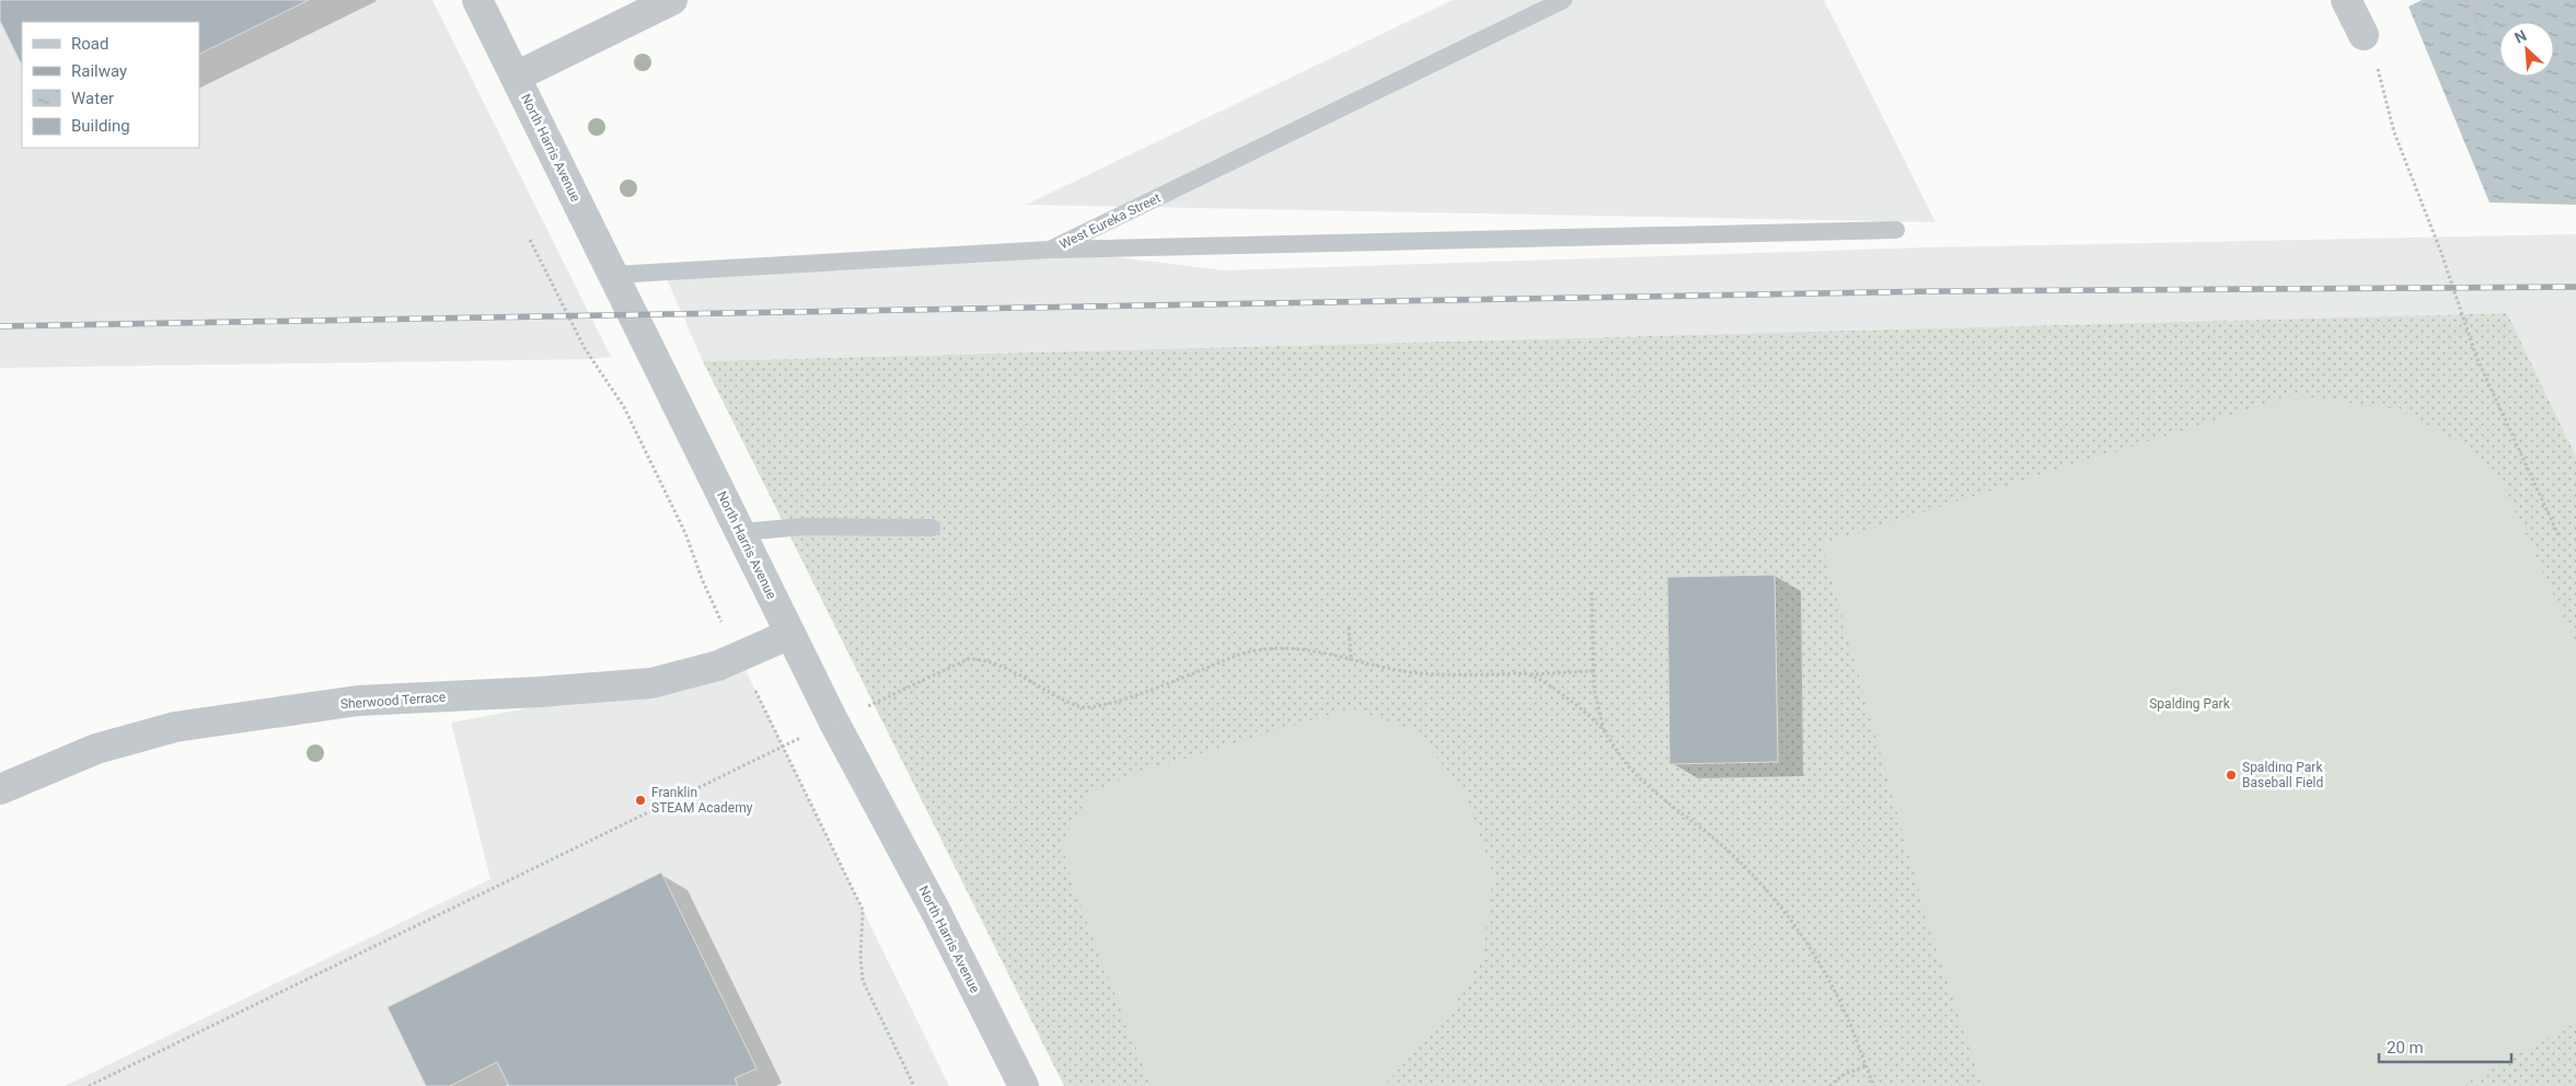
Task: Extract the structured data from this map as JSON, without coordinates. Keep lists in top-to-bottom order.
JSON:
{
  "streets": {
    "street": ["North Harris Avenue", "Sherwood Terrace"],
    "lane": ["West Eureka Street"]
  },
  "crossings": [
    ["North Harris Avenue", "West Eureka Street"],
    ["North Harris Avenue", "Sherwood Terrace"]
  ],
  "parks": ["Spalding Park"],
  "places": ["Spalding Park Baseball Field", "Franklin STEAM Academy"],
  "legend": [
    "Road",
    "Railway",
    "Water",
    "Building"
  ],
  "scale_bar": "20 m",
  "north": "top left"
}
